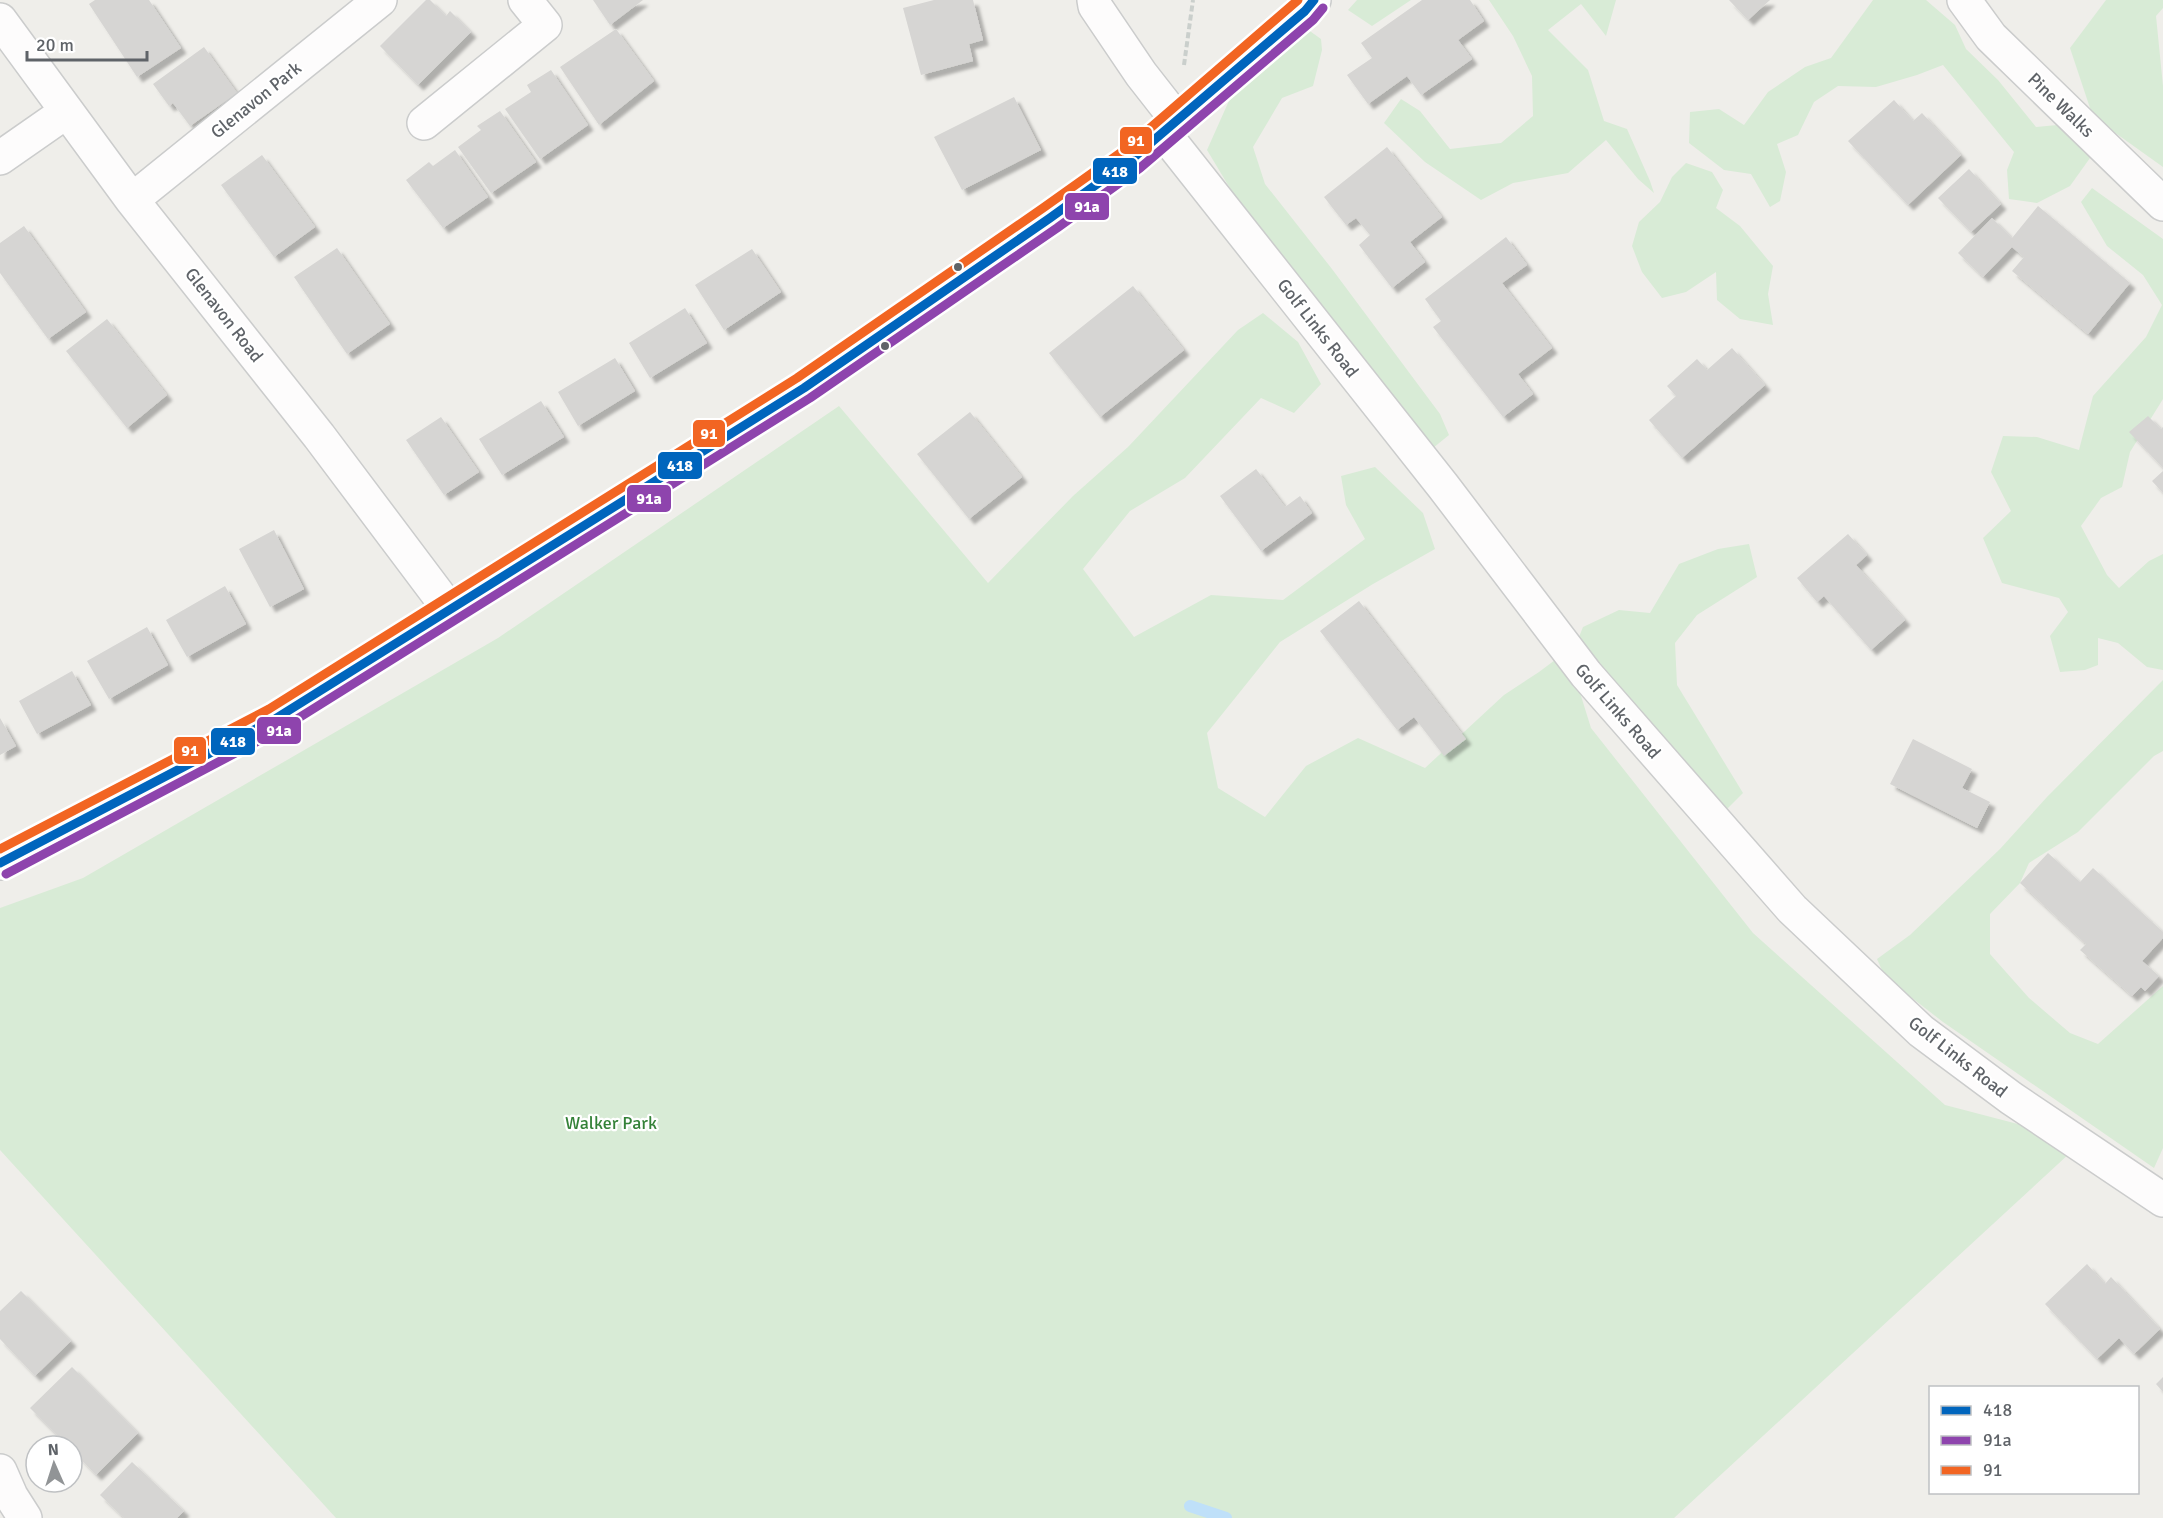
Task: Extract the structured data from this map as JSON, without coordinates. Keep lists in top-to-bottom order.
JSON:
{
  "streets": {
    "street": [
      "Glenavon Park",
      "Pine Walks",
      "Glenavon Road",
      "Golf Links Road"
    ]
  },
  "crossings": [
    ["Glenavon Park", "Glenavon Road"]
  ],
  "parks": ["Walker Park"],
  "lines": ["transit line 418", "transit line 91", "transit line 91a"],
  "legend": ["418", "91a", "91"],
  "scale_bar": "20 m",
  "north": "top"
}
